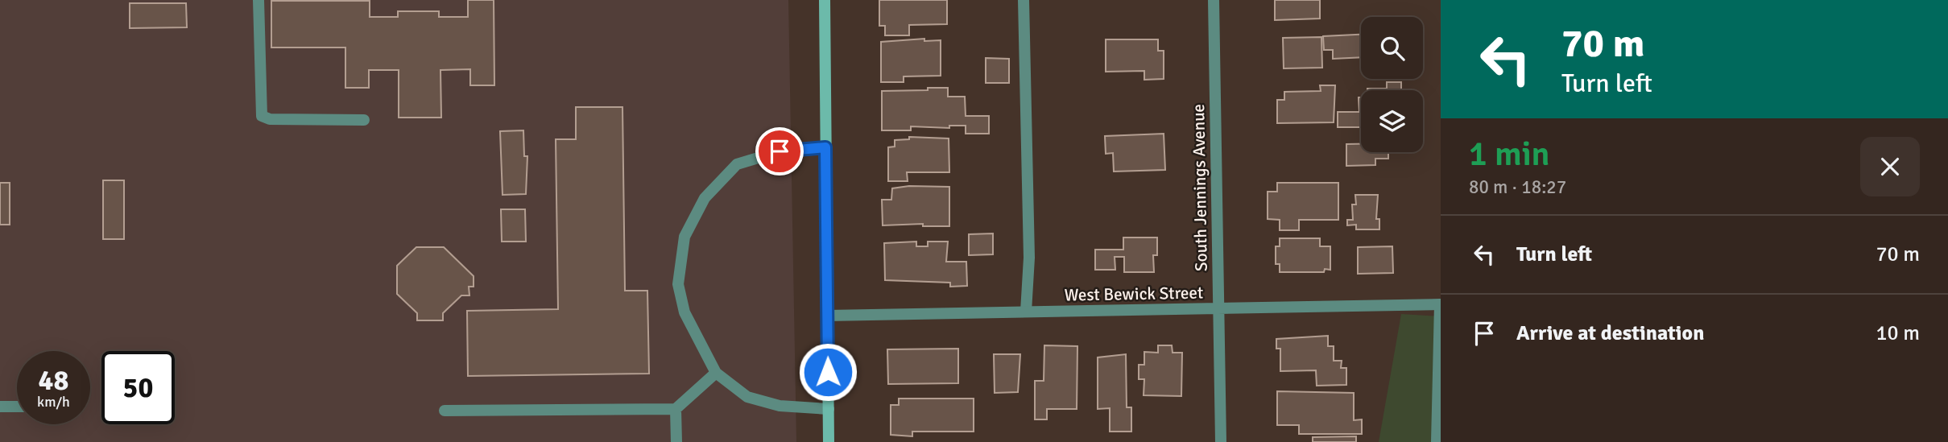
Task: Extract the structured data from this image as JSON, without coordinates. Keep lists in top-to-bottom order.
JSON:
{
  "streets": {
    "street": ["South Jennings Avenue", "West Bewick Street"]
  },
  "crossings": [
    ["South Jennings Avenue", "West Bewick Street"]
  ],
  "page": {
    "turn": ["70 m", "Turn left"],
    "heading": ["1 min", "80 m · 18:27"],
    "list": [
      {
        "name": "Turn left",
        "value": "70 m"
      },
      {
        "name": "Arrive at destination",
        "value": "10 m"
      }
    ],
    "speed": "48 km/h",
    "limit": "50"
  }
}
